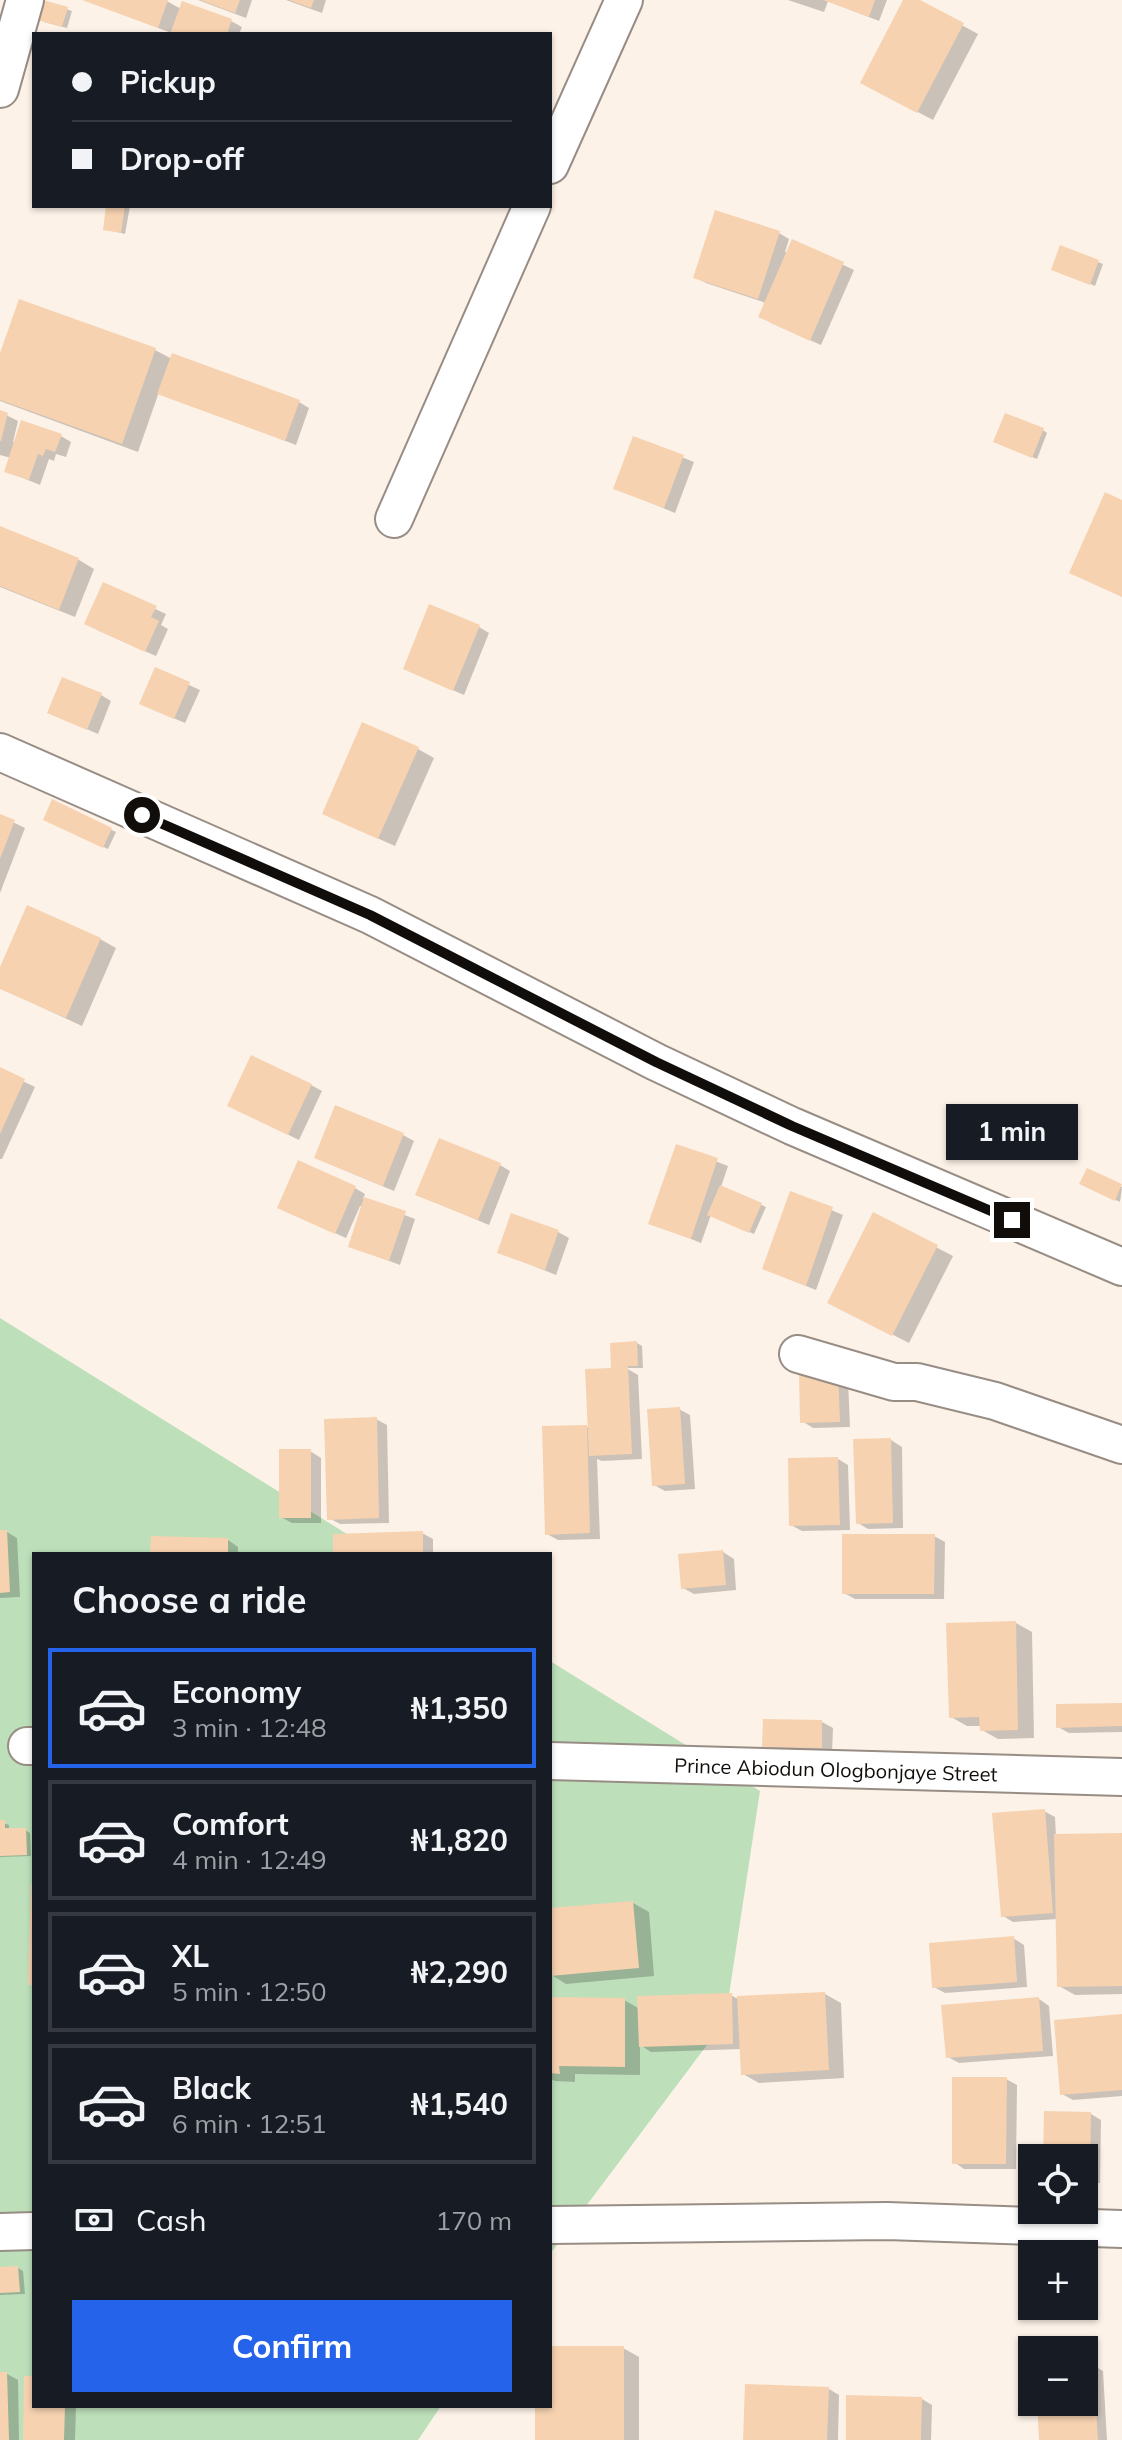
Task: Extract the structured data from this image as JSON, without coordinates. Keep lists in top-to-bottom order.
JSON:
{
  "streets": {
    "street": ["Prince Abiodun Ologbonjaye Street"]
  },
  "page": {
    "banner": ["Pickup", "Drop-off"],
    "bubble": "1 min",
    "heading": "Choose a ride",
    "list": [
      {
        "name": "Economy",
        "note": "3 min · 12:48",
        "value": "₦1,350"
      },
      {
        "name": "Comfort",
        "note": "4 min · 12:49",
        "value": "₦1,820"
      },
      {
        "name": "XL",
        "note": "5 min · 12:50",
        "value": "₦2,290"
      },
      {
        "name": "Black",
        "note": "6 min · 12:51",
        "value": "₦1,540"
      }
    ],
    "map_buttons": ["+", "−"],
    "pay": ["Cash", "170 m"],
    "buttons": "Confirm"
  }
}
